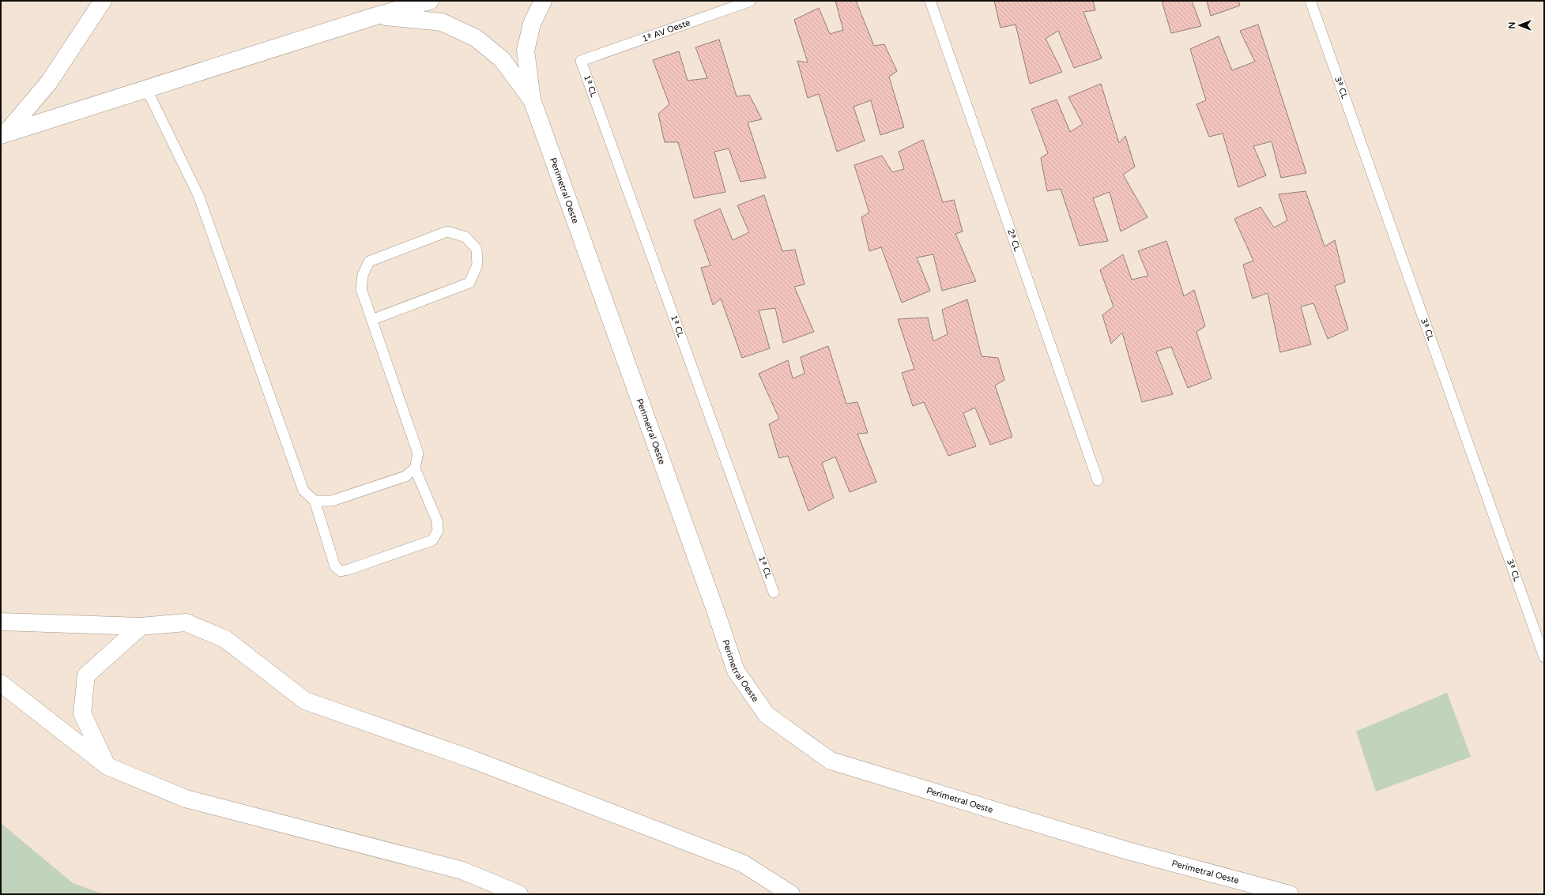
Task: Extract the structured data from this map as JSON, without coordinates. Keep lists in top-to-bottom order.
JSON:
{
  "streets": {
    "street": ["Perimetral Oeste"],
    "lane": [
      "1ª AV Oeste",
      "1ª CL",
      "3ª CL",
      "2ª CL"
    ]
  },
  "crossings": [
    ["1ª AV Oeste", "1ª CL"]
  ],
  "north": "left"
}
